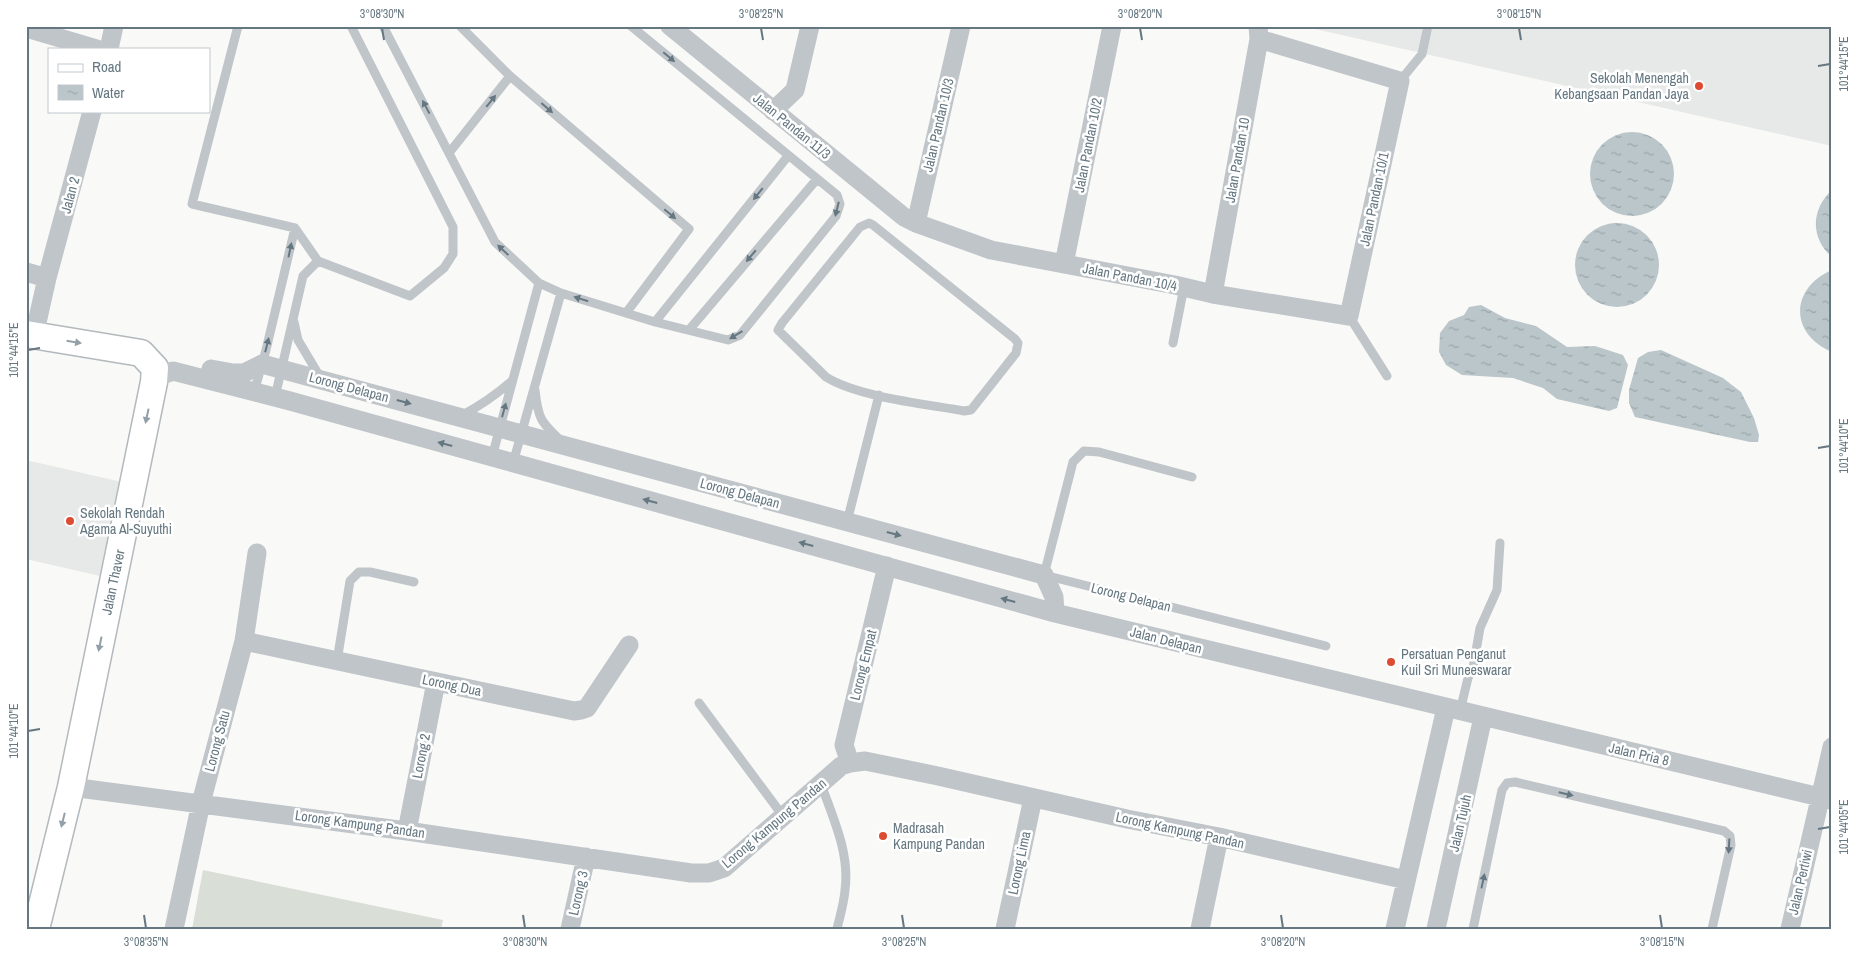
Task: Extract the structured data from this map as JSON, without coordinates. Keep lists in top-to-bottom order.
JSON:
{
  "streets": {
    "street": [
      "Jalan Pandan 10/3",
      "Jalan Pandan 11/3",
      "Jalan Pandan 10/2",
      "Jalan Pandan 10",
      "Jalan 2",
      "Jalan Pandan 10/1",
      "Jalan Pandan 10/4",
      "Lorong Delapan",
      "Jalan Thaver",
      "Jalan Delapan",
      "Lorong Empat",
      "Lorong Dua",
      "Lorong Satu",
      "Jalan Pria 8",
      "Lorong 2",
      "Lorong Kampung Pandan",
      "Jalan Tujuh",
      "Lorong Lima",
      "Jalan Pertiwi",
      "Lorong 3"
    ]
  },
  "crossings": [
    ["Jalan Pandan 10/3", "Jalan Pandan 11/3"],
    ["Jalan Pandan 10/3", "Jalan Pandan 10/4"],
    ["Jalan Pandan 11/3", "Jalan Pandan 10/4"],
    ["Jalan Pandan 10/2", "Jalan Pandan 10/4"],
    ["Jalan Pandan 10", "Jalan Pandan 10/4"],
    ["Jalan Pandan 10/1", "Jalan Pandan 10/4"],
    ["Jalan Thaver", "Lorong Kampung Pandan"],
    ["Jalan Delapan", "Lorong Empat"],
    ["Jalan Delapan", "Jalan Pria 8"],
    ["Lorong Empat", "Lorong Kampung Pandan"],
    ["Lorong Dua", "Lorong Satu"],
    ["Lorong Dua", "Lorong 2"],
    ["Lorong Satu", "Lorong Kampung Pandan"],
    ["Jalan Pria 8", "Jalan Tujuh"],
    ["Jalan Pria 8", "Jalan Pertiwi"],
    ["Lorong 2", "Lorong Kampung Pandan"],
    ["Lorong Kampung Pandan", "Lorong Lima"],
    ["Lorong Kampung Pandan", "Lorong 3"]
  ],
  "one_way": ["Jalan Thaver"],
  "places": [
    "Sekolah Menengah Kebangsaan Pandan Jaya",
    "Sekolah Rendah Agama Al-Suyuthi",
    "Persatuan Penganut Kuil Sri Muneeswarar",
    "Madrasah Kampung Pandan"
  ],
  "legend": ["Road", "Water"],
  "coordinates": [
    "3°08'30\"N",
    "3°08'25\"N",
    "3°08'20\"N",
    "3°08'15\"N",
    "101°44'15\"E",
    "101°44'10\"E",
    "101°44'05\"E",
    "3°08'35\"N"
  ]
}
